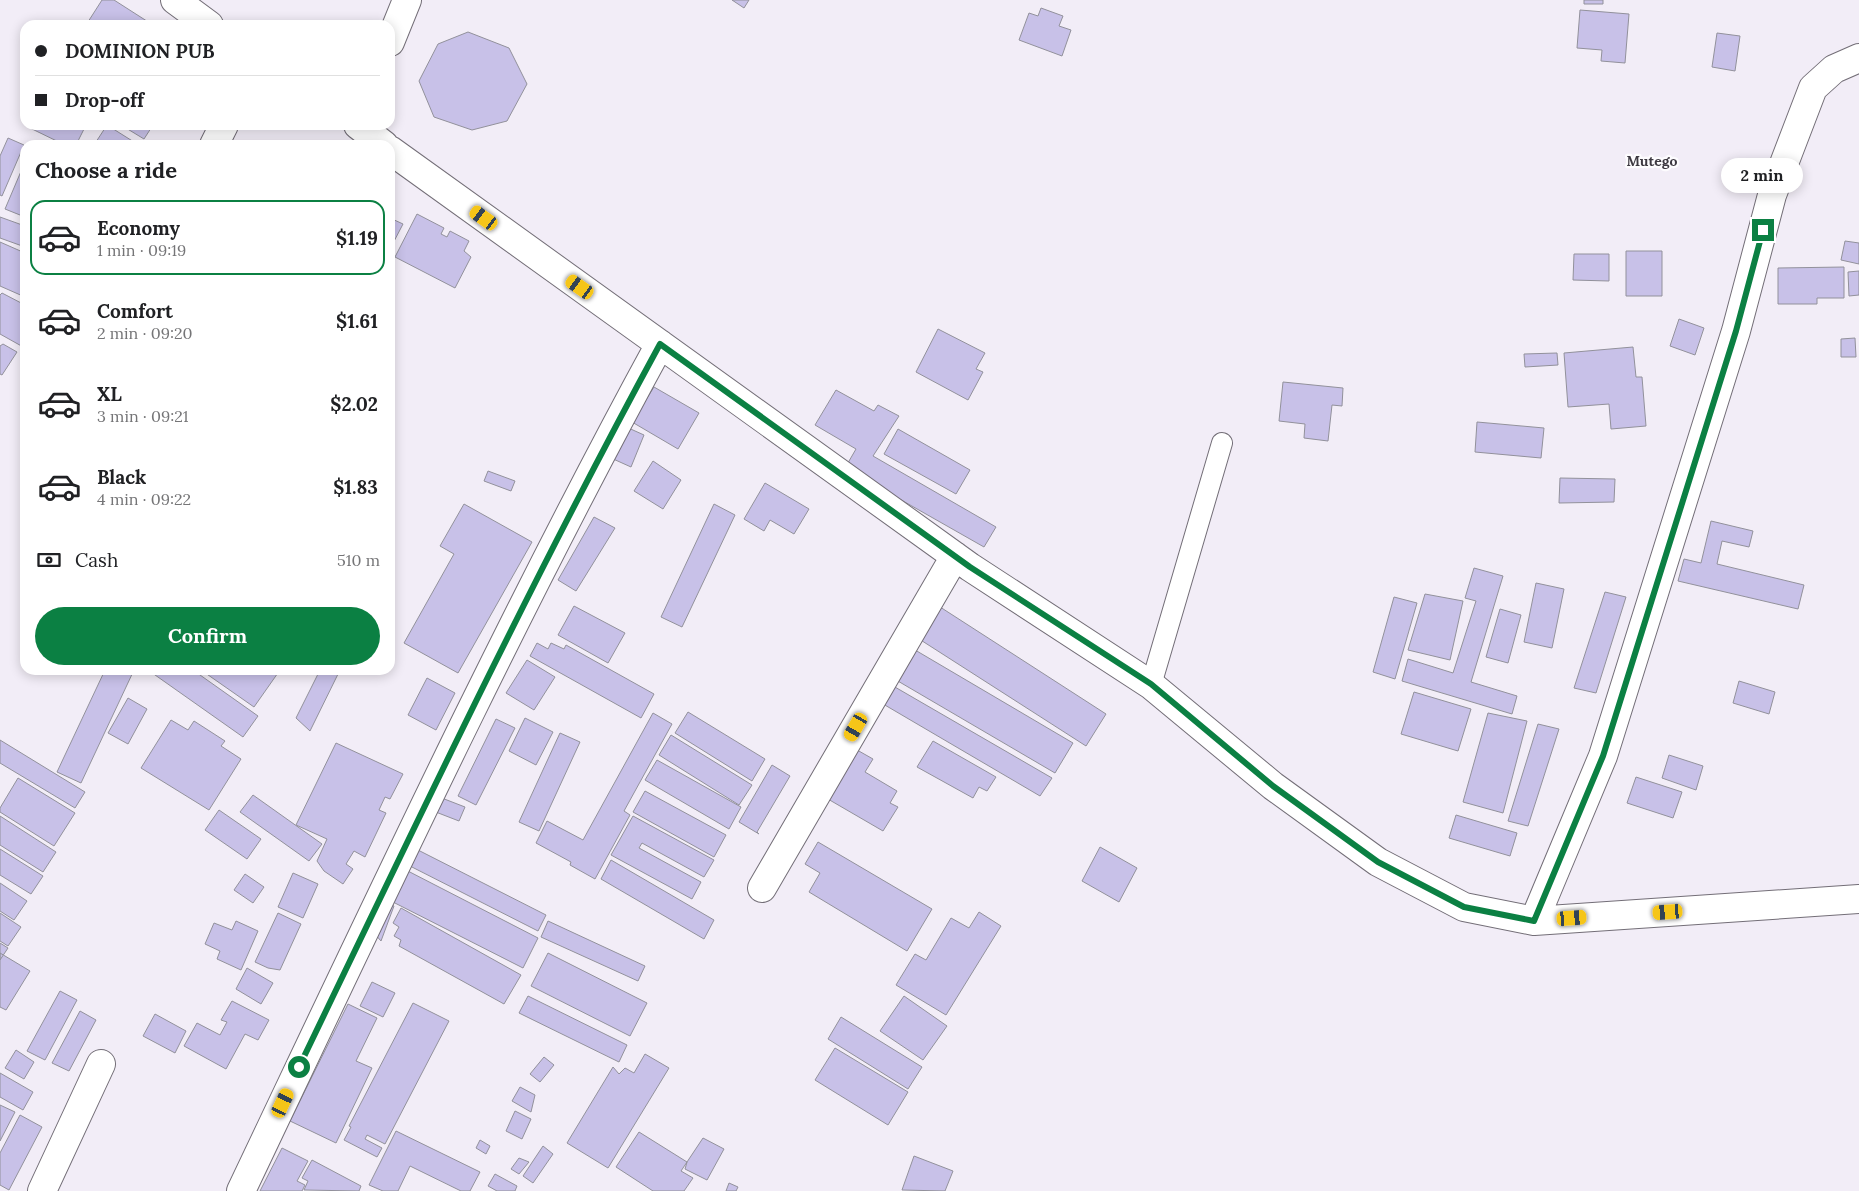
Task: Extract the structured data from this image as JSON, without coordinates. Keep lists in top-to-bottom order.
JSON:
{
  "districts": ["Mutego"],
  "page": {
    "banner": ["DOMINION PUB", "Drop-off"],
    "heading": "Choose a ride",
    "bubble": "2 min",
    "list": [
      {
        "name": "Economy",
        "note": "1 min · 09:19",
        "value": "$1.19"
      },
      {
        "name": "Comfort",
        "note": "2 min · 09:20",
        "value": "$1.61"
      },
      {
        "name": "XL",
        "note": "3 min · 09:21",
        "value": "$2.02"
      },
      {
        "name": "Black",
        "note": "4 min · 09:22",
        "value": "$1.83"
      }
    ],
    "pay": ["Cash", "510 m"],
    "buttons": "Confirm"
  }
}
